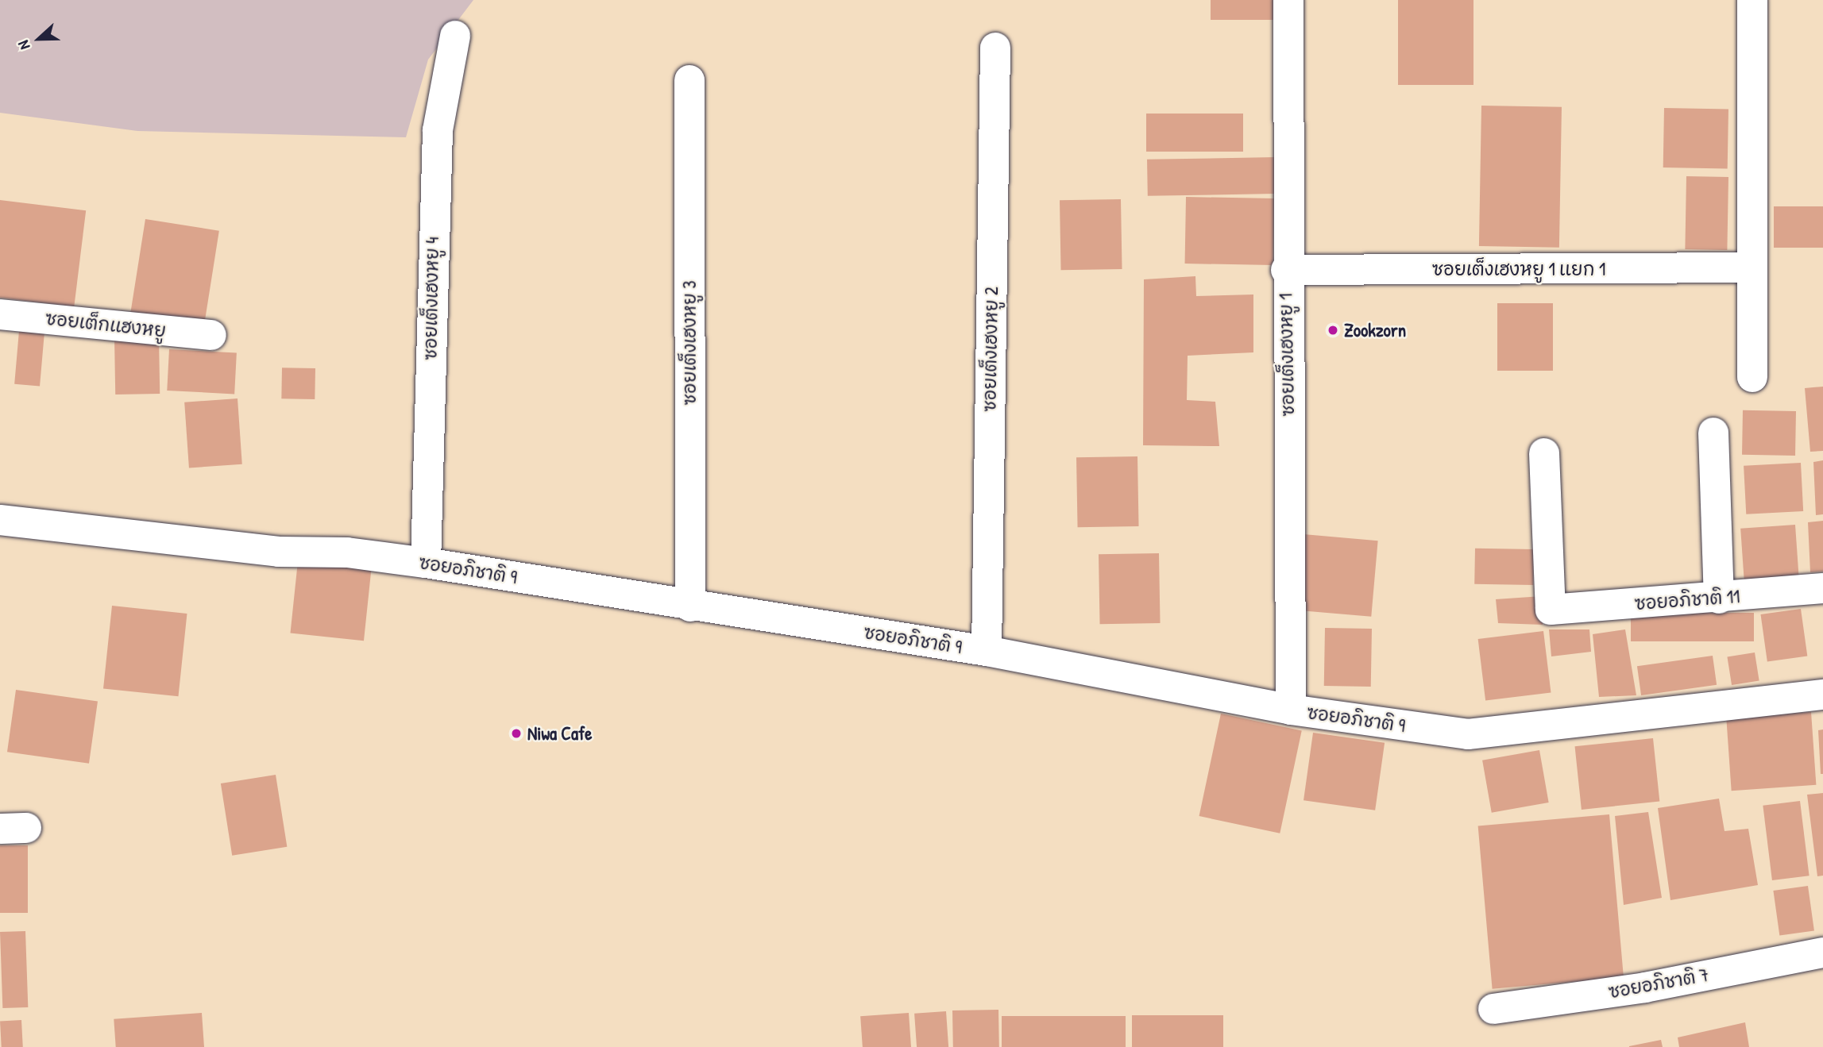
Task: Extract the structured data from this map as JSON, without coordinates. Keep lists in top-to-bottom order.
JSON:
{
  "streets": {
    "street": [
      "ซอยเต็งเฮงหยู 1 แยก 1",
      "ซอยเต็งเฮงหยู 4",
      "ซอยเต็กแฮงหยู",
      "ซอยเต็งเฮงหยู 3",
      "ซอยเต็งเฮงหยู 2",
      "ซอยเต็งเฮงหยู 1",
      "ซอยอภิชาติ 9",
      "ซอยอภิชาติ 11",
      "ซอยอภิชาติ 7"
    ]
  },
  "crossings": [
    ["ซอยเต็งเฮงหยู 1 แยก 1", "ซอยเต็งเฮงหยู 1"],
    ["ซอยเต็งเฮงหยู 4", "ซอยอภิชาติ 9"],
    ["ซอยเต็งเฮงหยู 3", "ซอยอภิชาติ 9"],
    ["ซอยเต็งเฮงหยู 2", "ซอยอภิชาติ 9"],
    ["ซอยเต็งเฮงหยู 1", "ซอยอภิชาติ 9"]
  ],
  "places": ["Zookzorn", "Niwa Cafe"],
  "north": "left"
}
